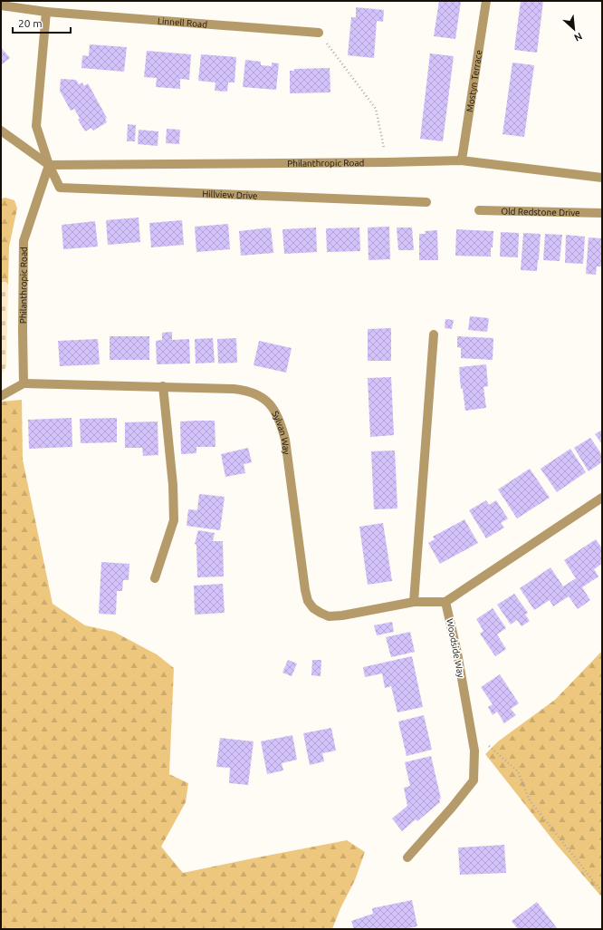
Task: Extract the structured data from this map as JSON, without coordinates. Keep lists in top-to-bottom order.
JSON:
{
  "streets": {
    "street": [
      "Linnell Road",
      "Mostyn Terrace",
      "Philanthropic Road",
      "Hillview Drive",
      "Old Redstone Drive",
      "Sylvan Way",
      "Woodside Way"
    ]
  },
  "crossings": [
    ["Mostyn Terrace", "Philanthropic Road"],
    ["Philanthropic Road", "Hillview Drive"],
    ["Philanthropic Road", "Sylvan Way"],
    ["Sylvan Way", "Woodside Way"]
  ],
  "scale_bar": "20 m",
  "north": "bottom right"
}
